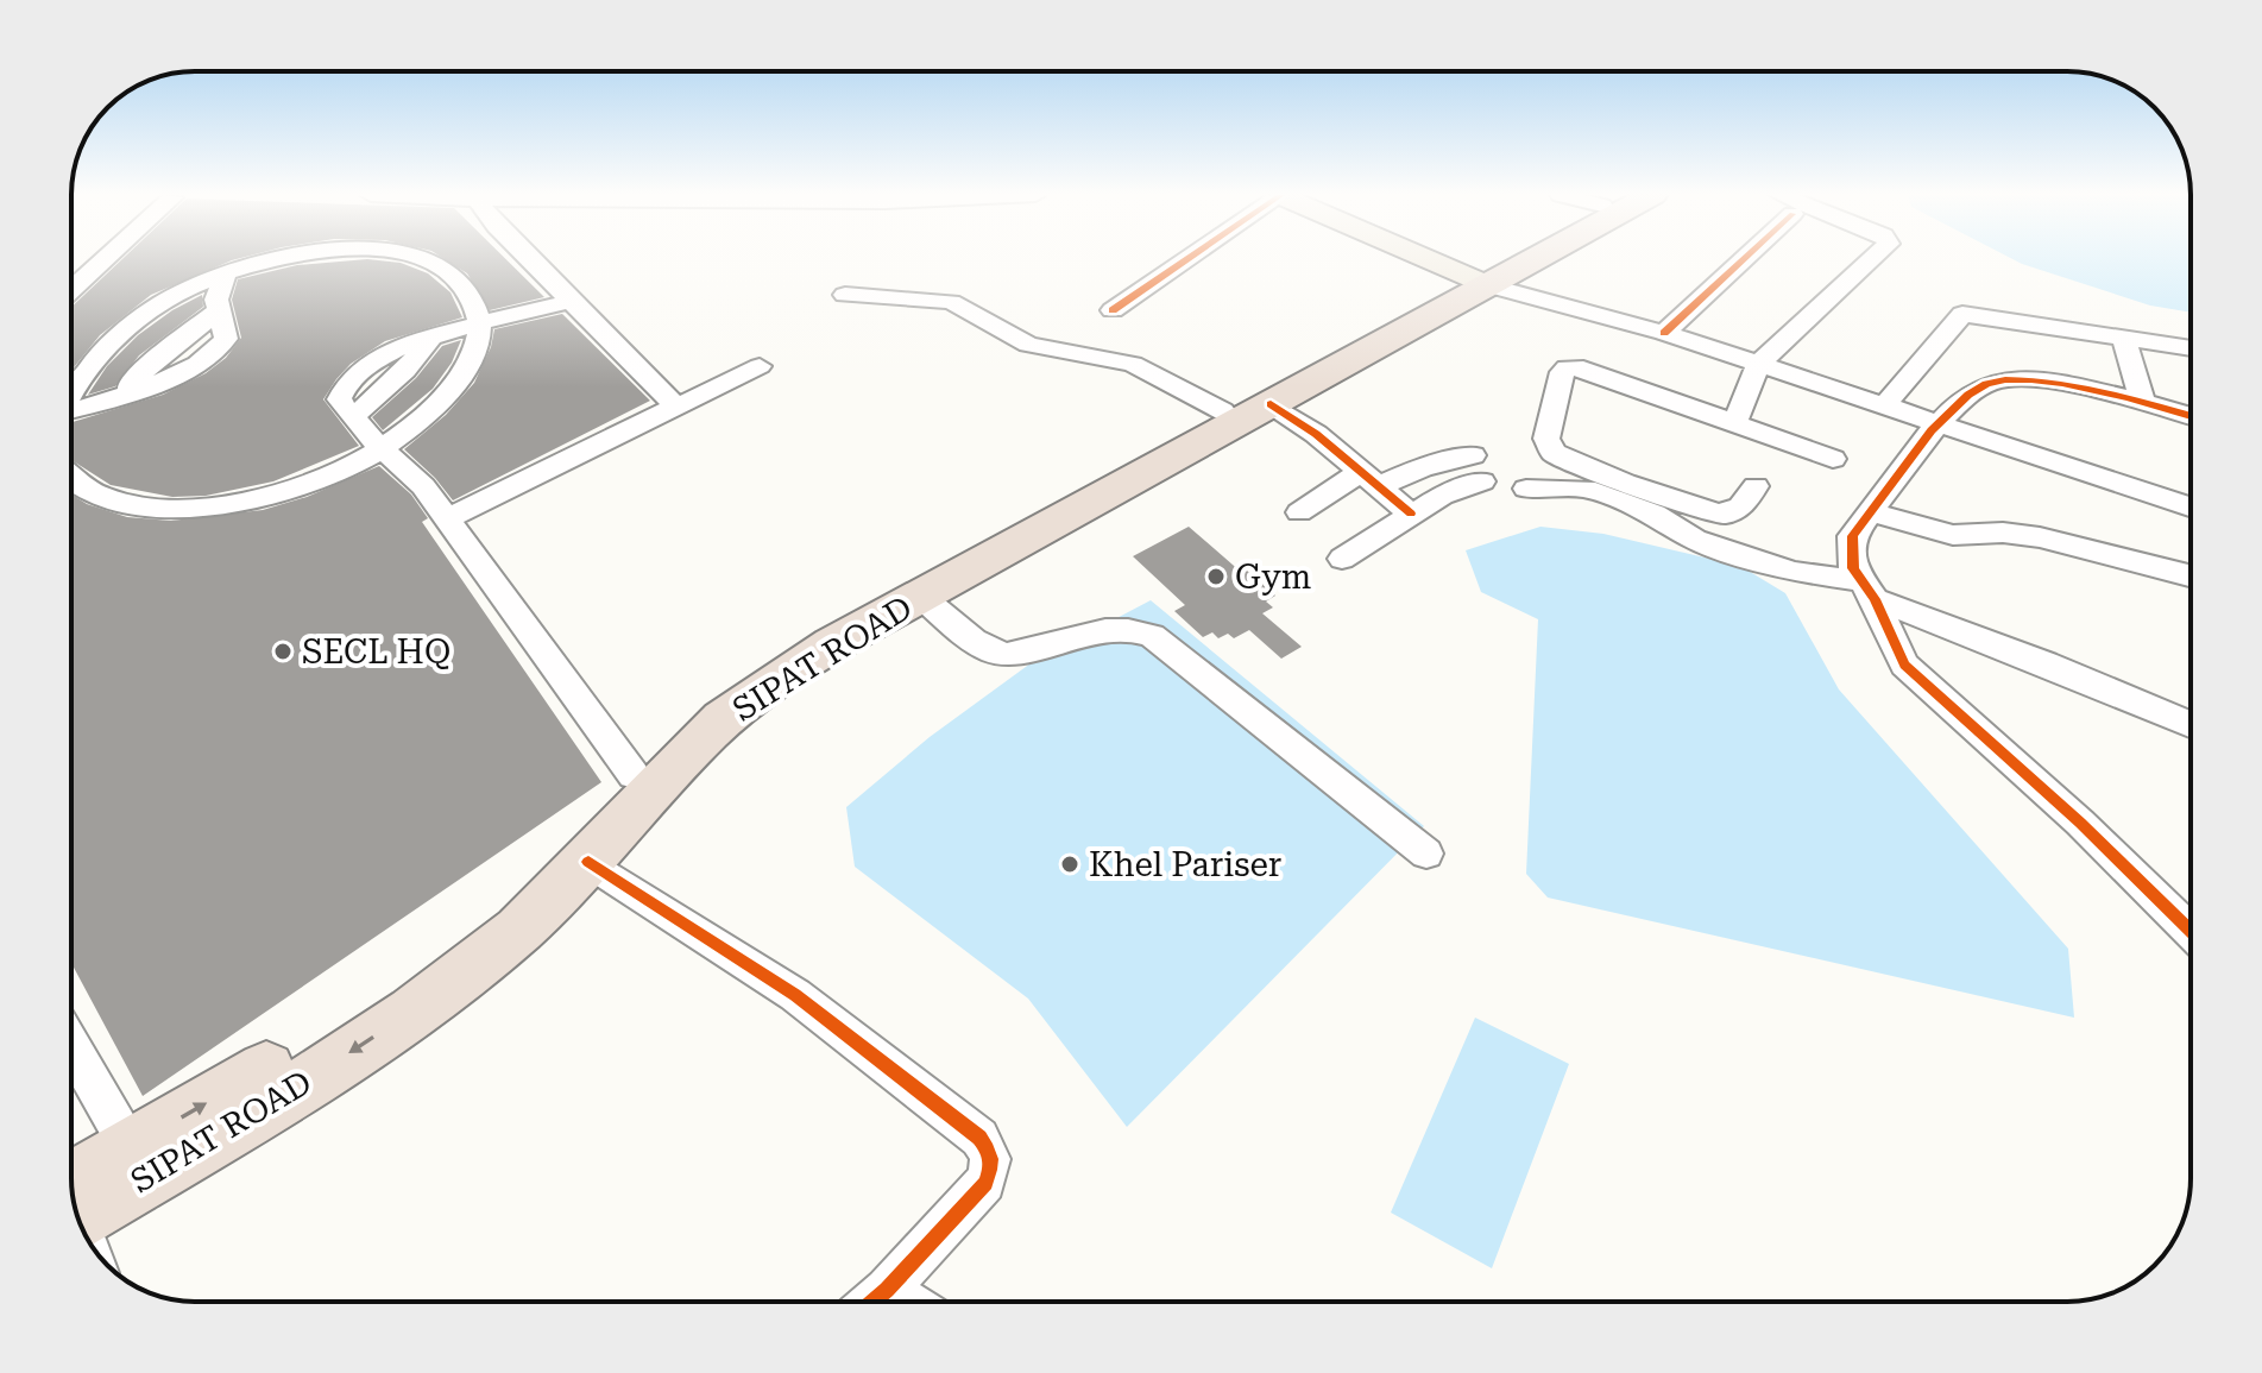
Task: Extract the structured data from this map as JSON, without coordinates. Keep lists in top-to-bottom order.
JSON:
{
  "streets": {
    "highway": ["SIPAT ROAD"]
  },
  "places": ["Gym", "SECL HQ", "Khel Pariser"]
}
